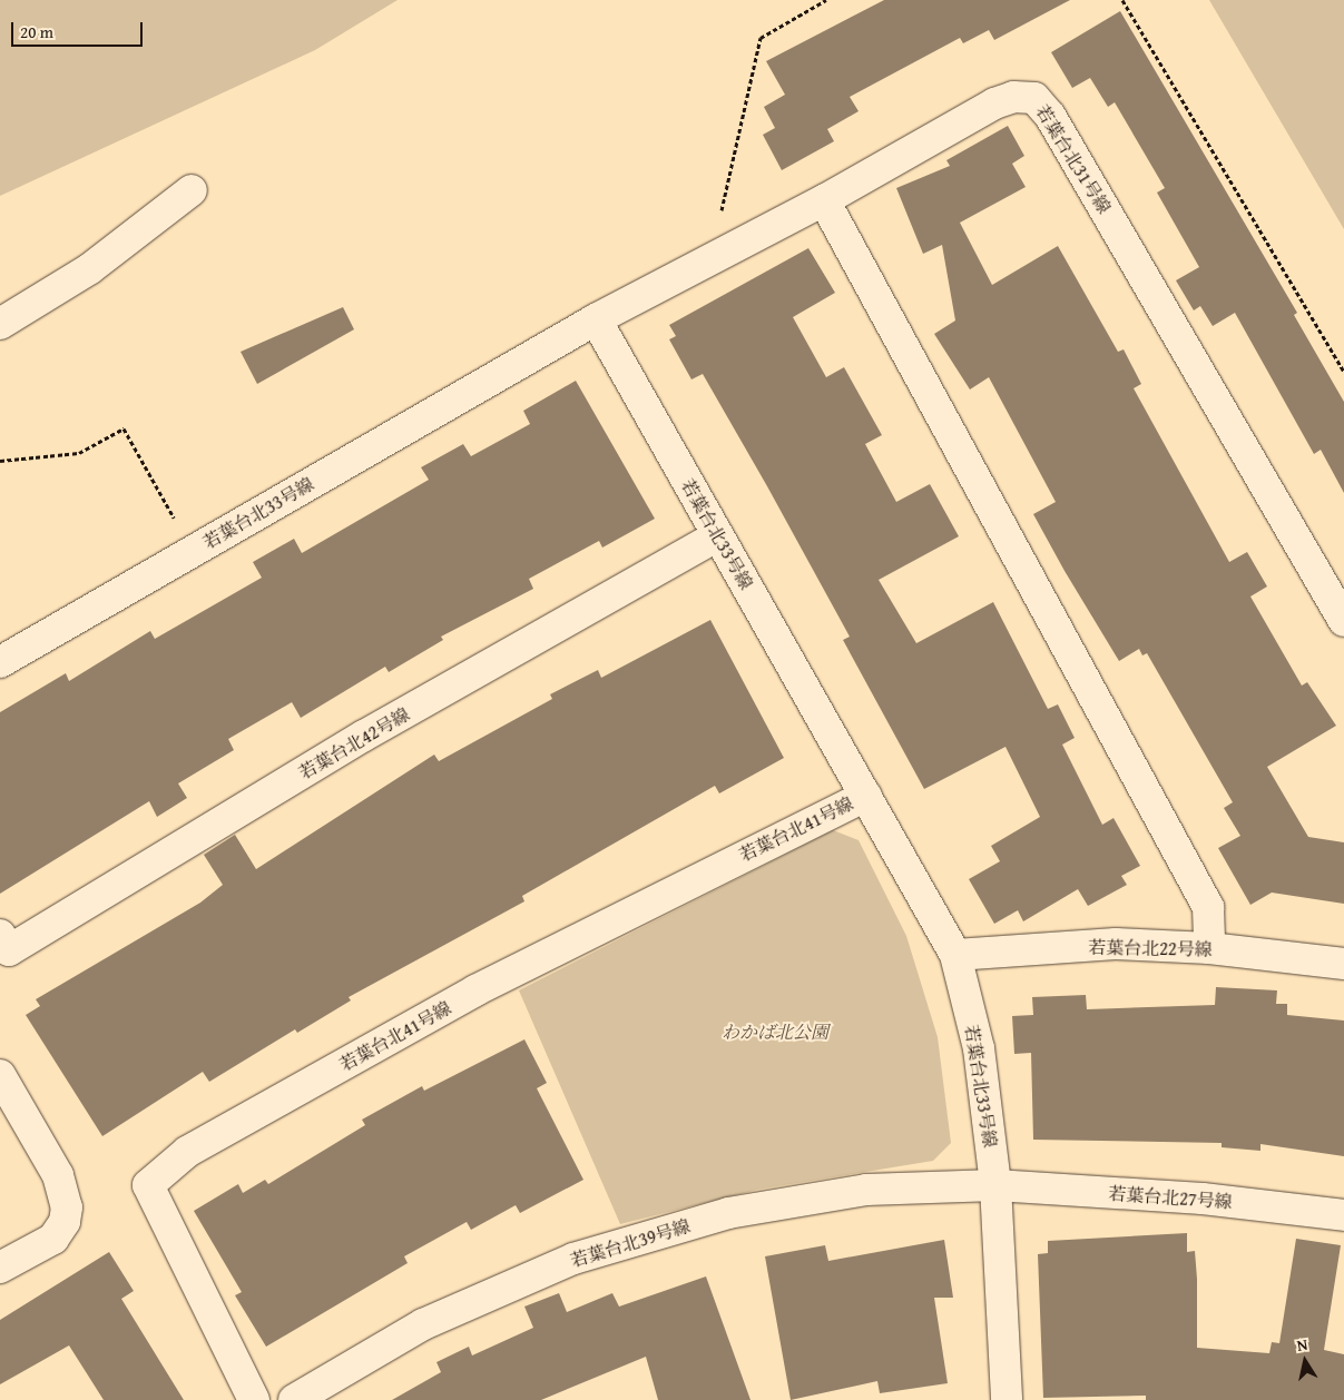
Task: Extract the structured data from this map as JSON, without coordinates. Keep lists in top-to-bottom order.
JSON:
{
  "streets": {
    "street": [
      "若葉台北31号線",
      "若葉台北33号線",
      "若葉台北42号線",
      "若葉台北41号線",
      "若葉台北22号線",
      "若葉台北27号線",
      "若葉台北39号線"
    ]
  },
  "crossings": [
    ["若葉台北31号線", "若葉台北33号線"],
    ["若葉台北33号線", "若葉台北42号線"],
    ["若葉台北33号線", "若葉台北41号線"],
    ["若葉台北33号線", "若葉台北22号線"],
    ["若葉台北33号線", "若葉台北27号線"],
    ["若葉台北33号線", "若葉台北39号線"],
    ["若葉台北27号線", "若葉台北39号線"]
  ],
  "parks": ["わかば北公園"],
  "scale_bar": "20 m",
  "north": "top"
}
